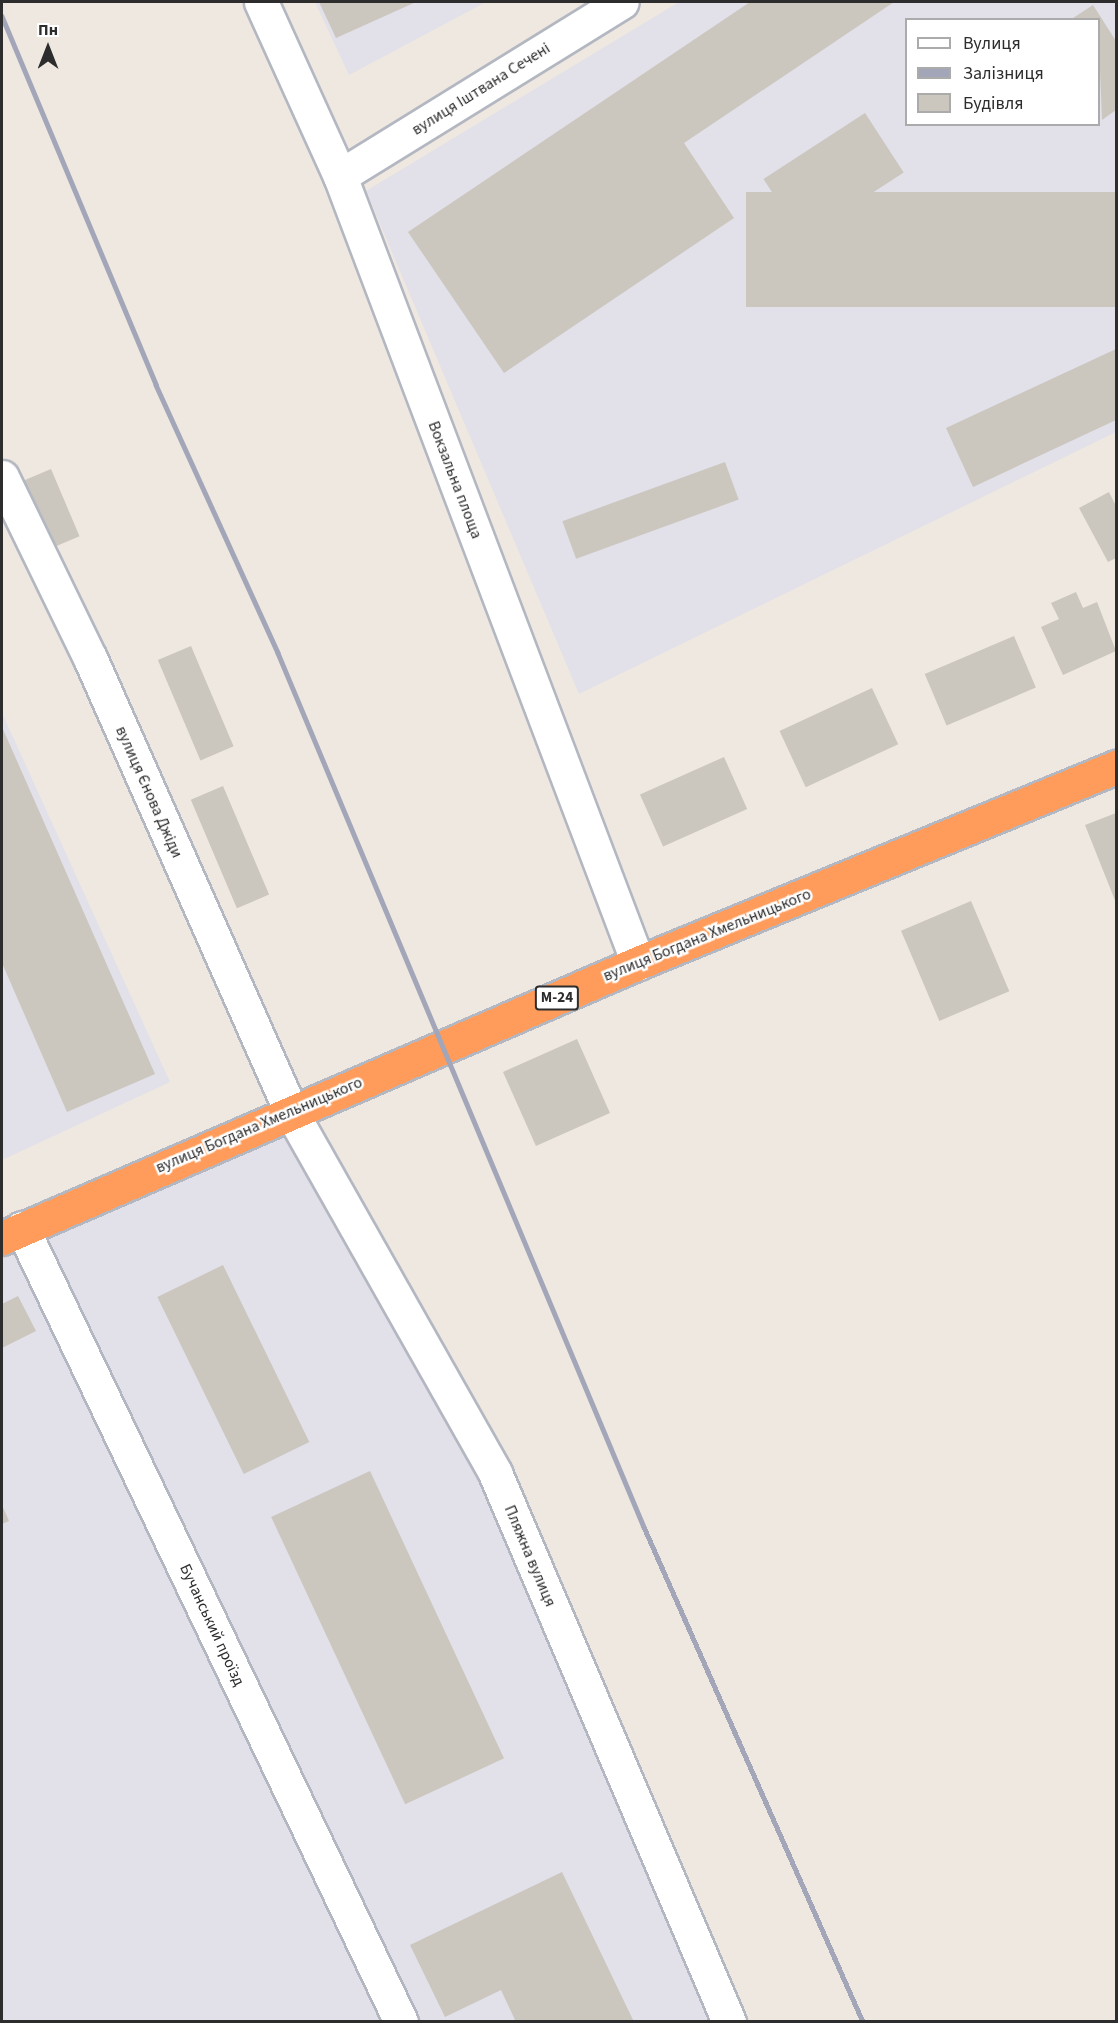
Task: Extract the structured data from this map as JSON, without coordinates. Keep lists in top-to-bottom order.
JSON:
{
  "streets": {
    "highway": ["вулиця Богдана Хмельницького", "М-24"],
    "street": [
      "вулиця Іштвана Сечені",
      "Вокзальна площа",
      "вулиця Єнова Джіди",
      "Пляжна вулиця",
      "Бучанський проїзд"
    ]
  },
  "crossings": [
    ["вулиця Іштвана Сечені", "Вокзальна площа"],
    ["Вокзальна площа", "вулиця Богдана Хмельницького"],
    ["вулиця Єнова Джіди", "вулиця Богдана Хмельницького"],
    ["вулиця Єнова Джіди", "Пляжна вулиця"],
    ["вулиця Богдана Хмельницького", "Пляжна вулиця"],
    ["вулиця Богдана Хмельницького", "Бучанський проїзд"]
  ],
  "legend": ["Вулиця", "Залізниця", "Будівля"],
  "north": "top"
}
